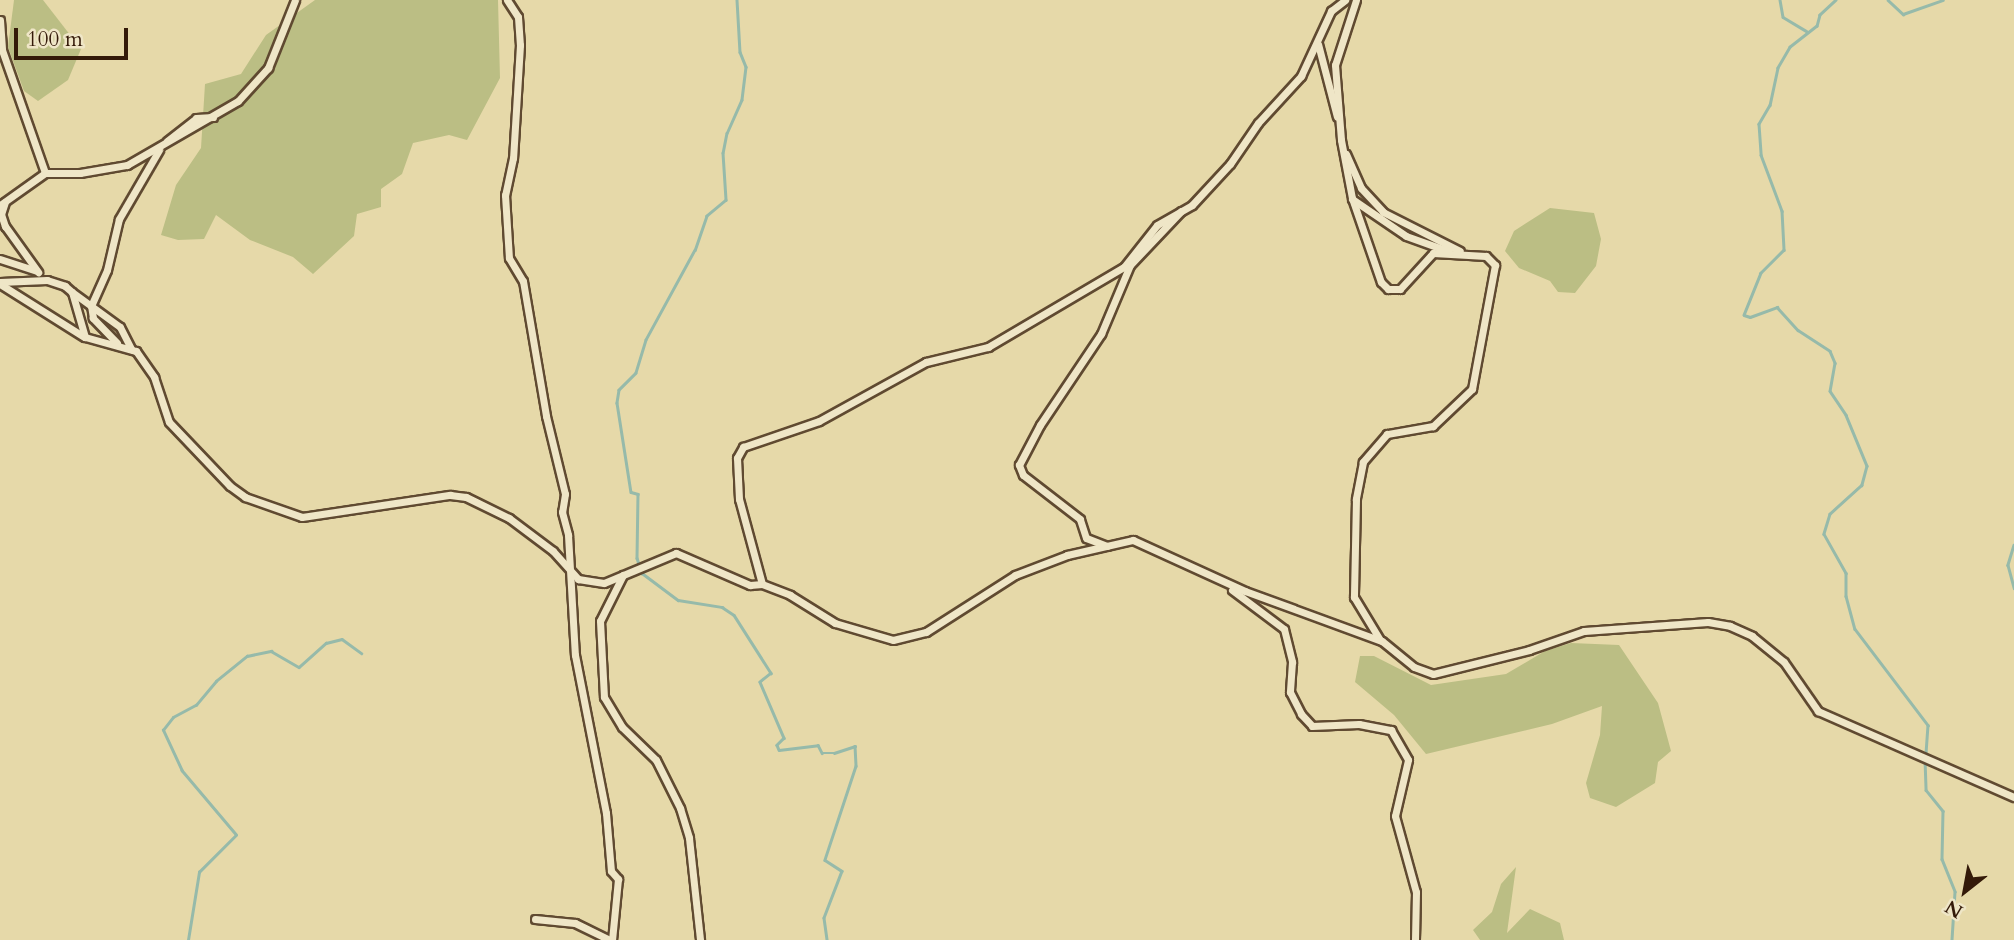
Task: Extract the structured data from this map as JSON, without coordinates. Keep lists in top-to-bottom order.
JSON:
{
  "scale_bar": "100 m",
  "north": "bottom left"
}
